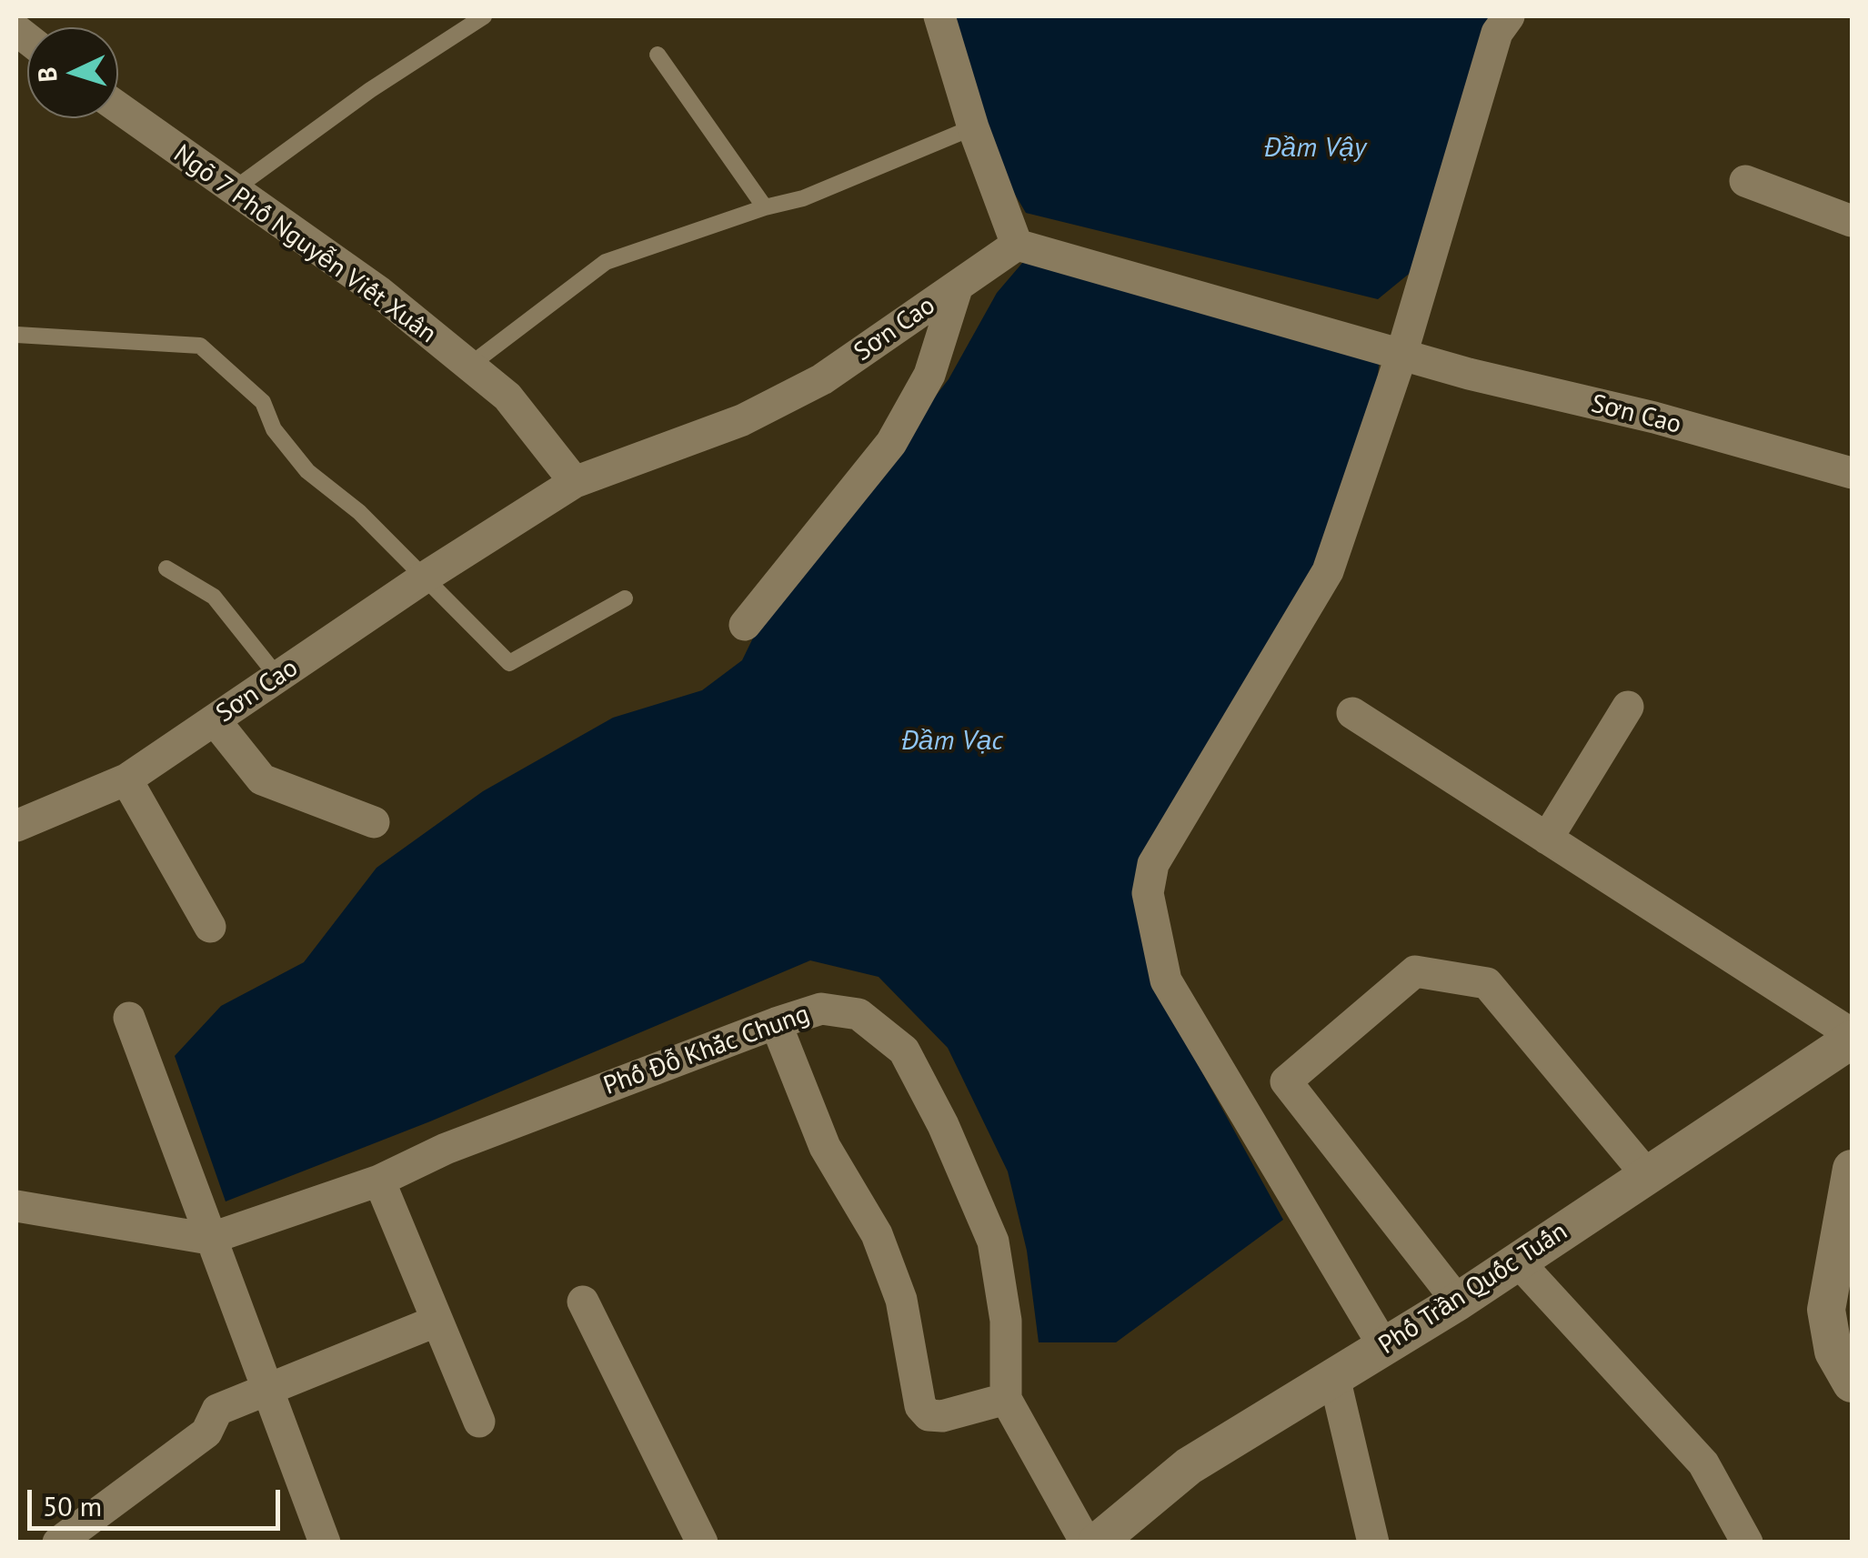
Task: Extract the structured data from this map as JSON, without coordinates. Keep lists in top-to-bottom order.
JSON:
{
  "streets": {
    "street": [
      "Ngõ 7 Phố Nguyễn Viết Xuân",
      "Sơn Cao",
      "Phố Đỗ Khắc Chung",
      "Phố Trần Quốc Tuấn"
    ]
  },
  "crossings": [
    ["Ngõ 7 Phố Nguyễn Viết Xuân", "Sơn Cao"]
  ],
  "water": ["Đầm Vậy", "Đầm Vạc"],
  "scale_bar": "50 m",
  "north": "left"
}
